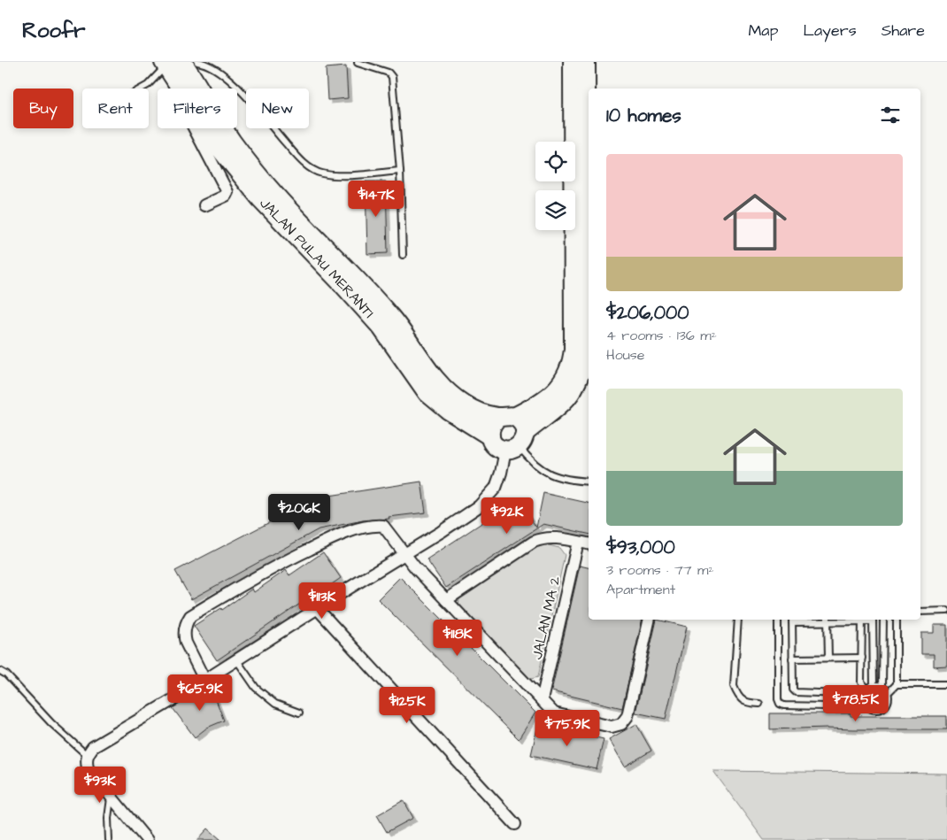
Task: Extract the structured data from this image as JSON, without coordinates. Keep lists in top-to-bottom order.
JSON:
{
  "streets": {
    "main road": ["JALAN PULAU MERANTI"],
    "street": ["JALAN MA 2"]
  },
  "page": {
    "header": "Roofr",
    "nav": ["Map", "Layers", "Share"],
    "chip": [
      "Buy",
      "Rent",
      "Filters",
      "New"
    ],
    "heading": "10 homes",
    "list": [
      {
        "name": "$206,000",
        "note": "4 rooms · 136 m² · House"
      },
      {
        "name": "$93,000",
        "note": "3 rooms · 77 m² · Apartment"
      }
    ],
    "price": [
      "$147K",
      "$206K",
      "$92K",
      "$113K",
      "$118K",
      "$65.9K",
      "$78.5K",
      "$125K",
      "$75.9K",
      "$93K"
    ]
  }
}
